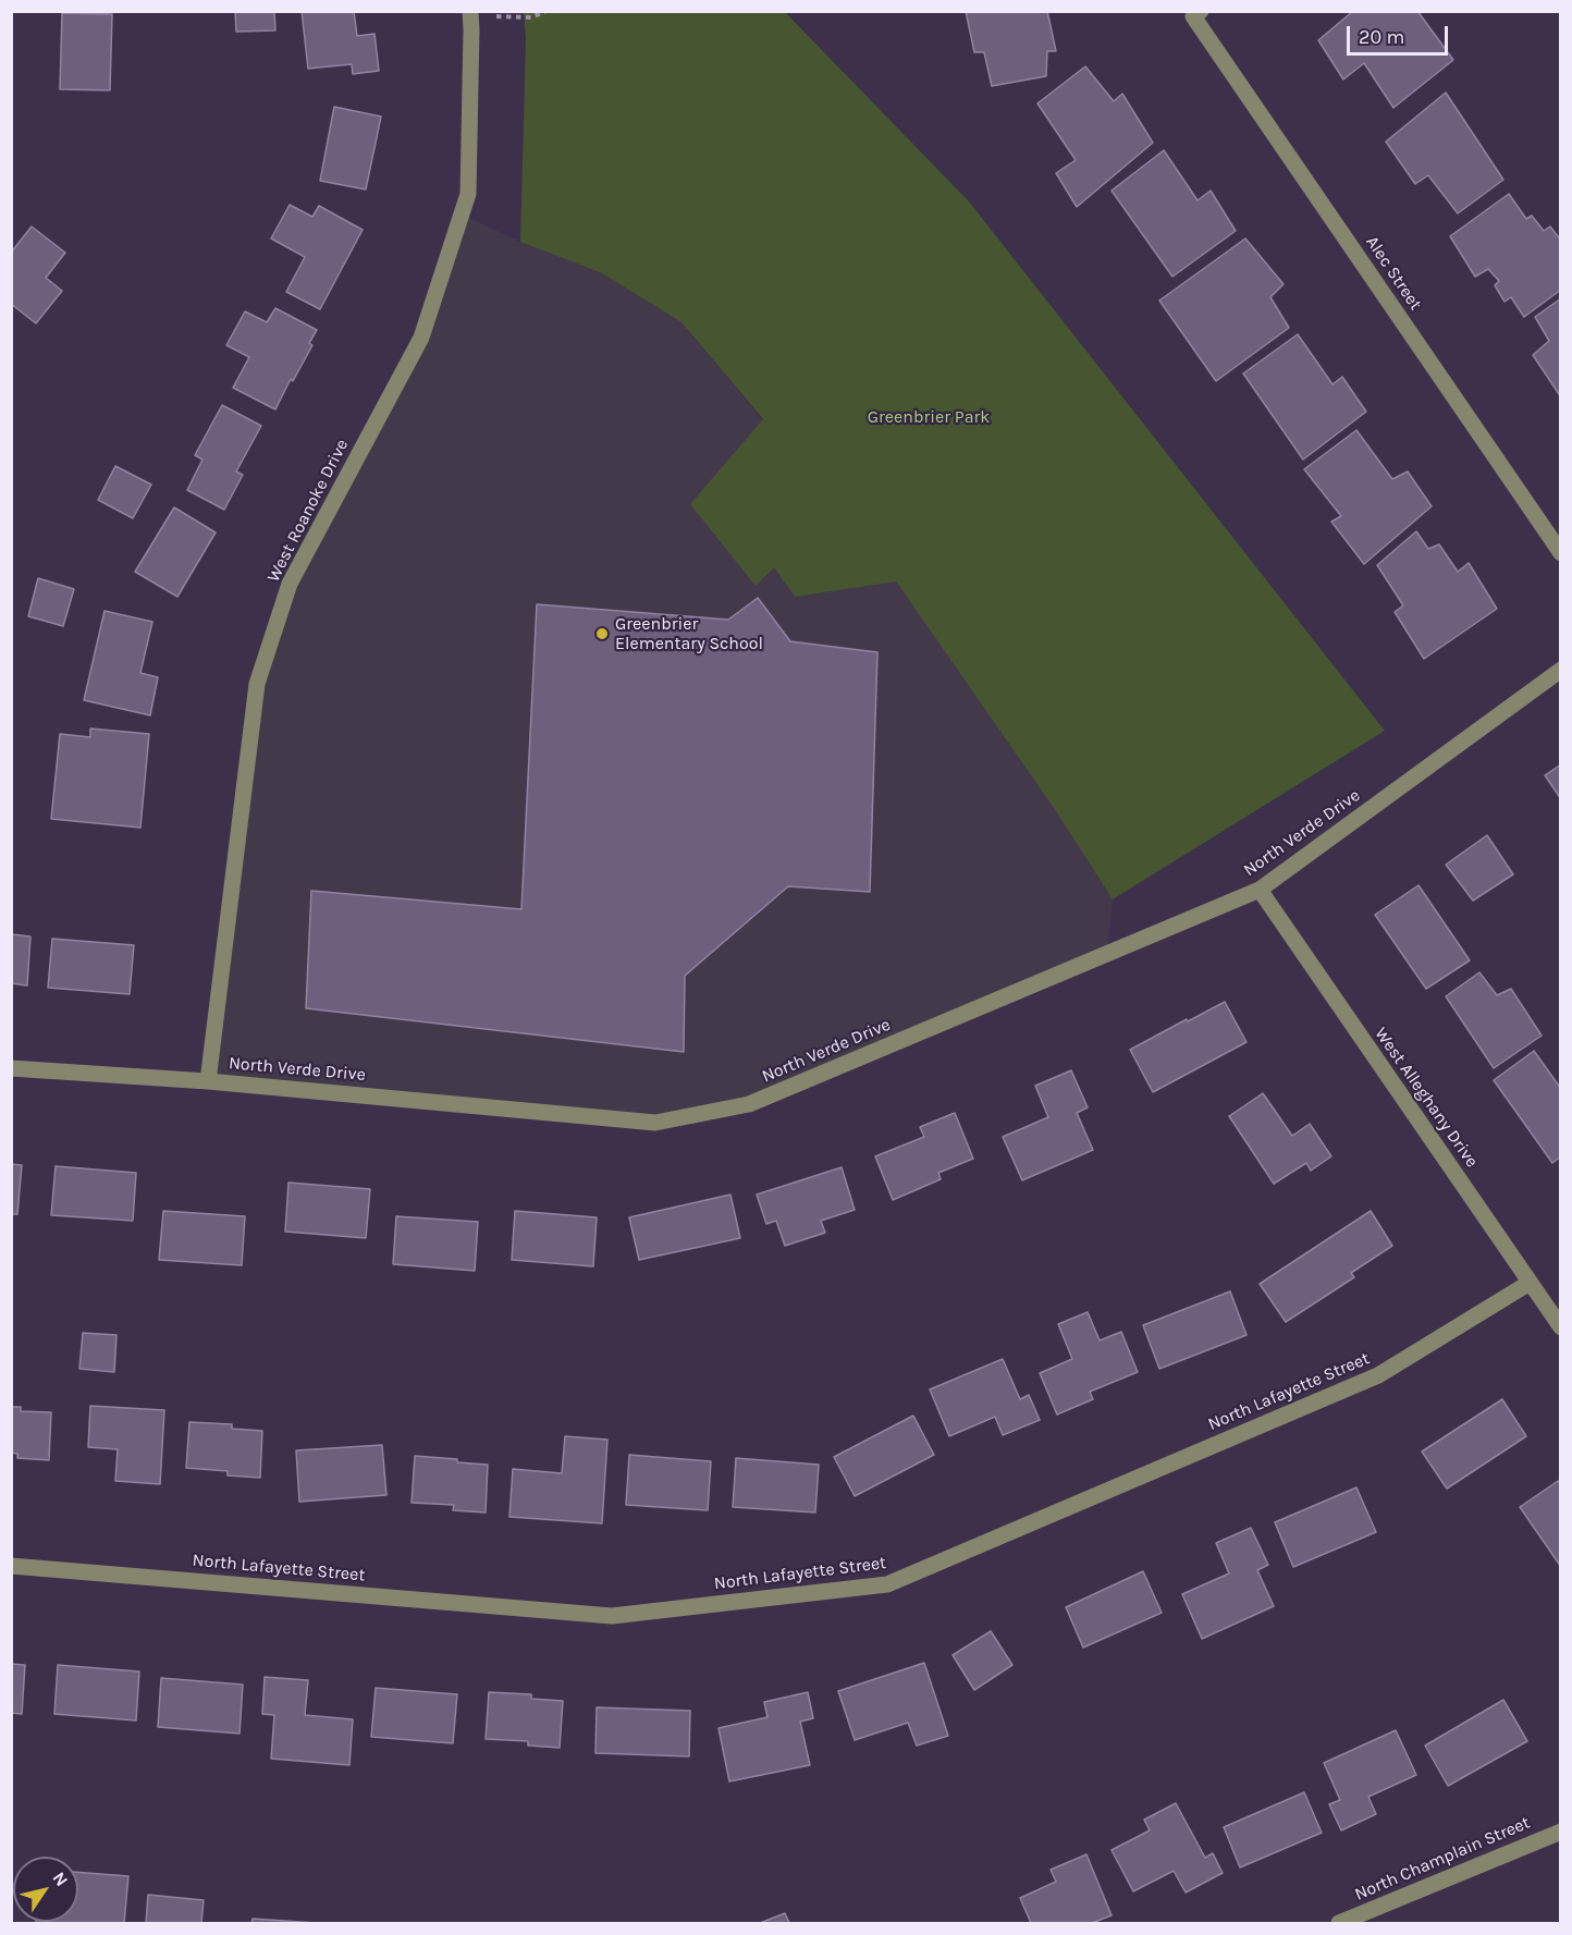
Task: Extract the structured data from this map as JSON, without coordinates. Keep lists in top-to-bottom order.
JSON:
{
  "streets": {
    "street": [
      "Alec Street",
      "West Roanoke Drive",
      "North Verde Drive",
      "West Alleghany Drive",
      "North Lafayette Street",
      "North Champlain Street"
    ]
  },
  "crossings": [
    ["West Roanoke Drive", "North Verde Drive"],
    ["North Verde Drive", "West Alleghany Drive"],
    ["West Alleghany Drive", "North Lafayette Street"]
  ],
  "parks": ["Greenbrier Park"],
  "places": ["Greenbrier Elementary School"],
  "scale_bar": "20 m",
  "north": "top right"
}
